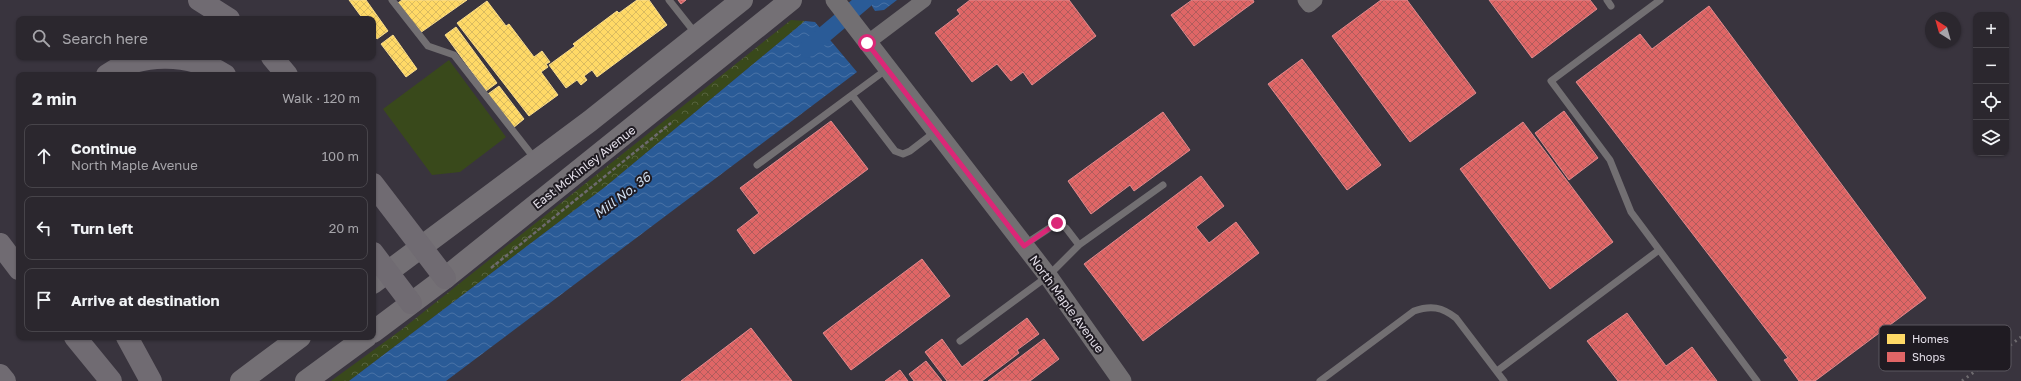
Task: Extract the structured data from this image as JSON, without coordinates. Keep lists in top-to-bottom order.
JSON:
{
  "streets": {
    "main road": ["East McKinley Avenue"],
    "street": ["North Maple Avenue"]
  },
  "water": ["Mill No. 36"],
  "legend": ["Homes", "Shops"],
  "north": "top left",
  "page": {
    "map_buttons": ["+", "−"],
    "search": "Search here",
    "heading": ["2 min", "Walk · 120 m"],
    "list": [
      ["Continue", "North Maple Avenue", "100 m"],
      ["Turn left", "20 m"],
      "Arrive at destination"
    ]
  }
}
